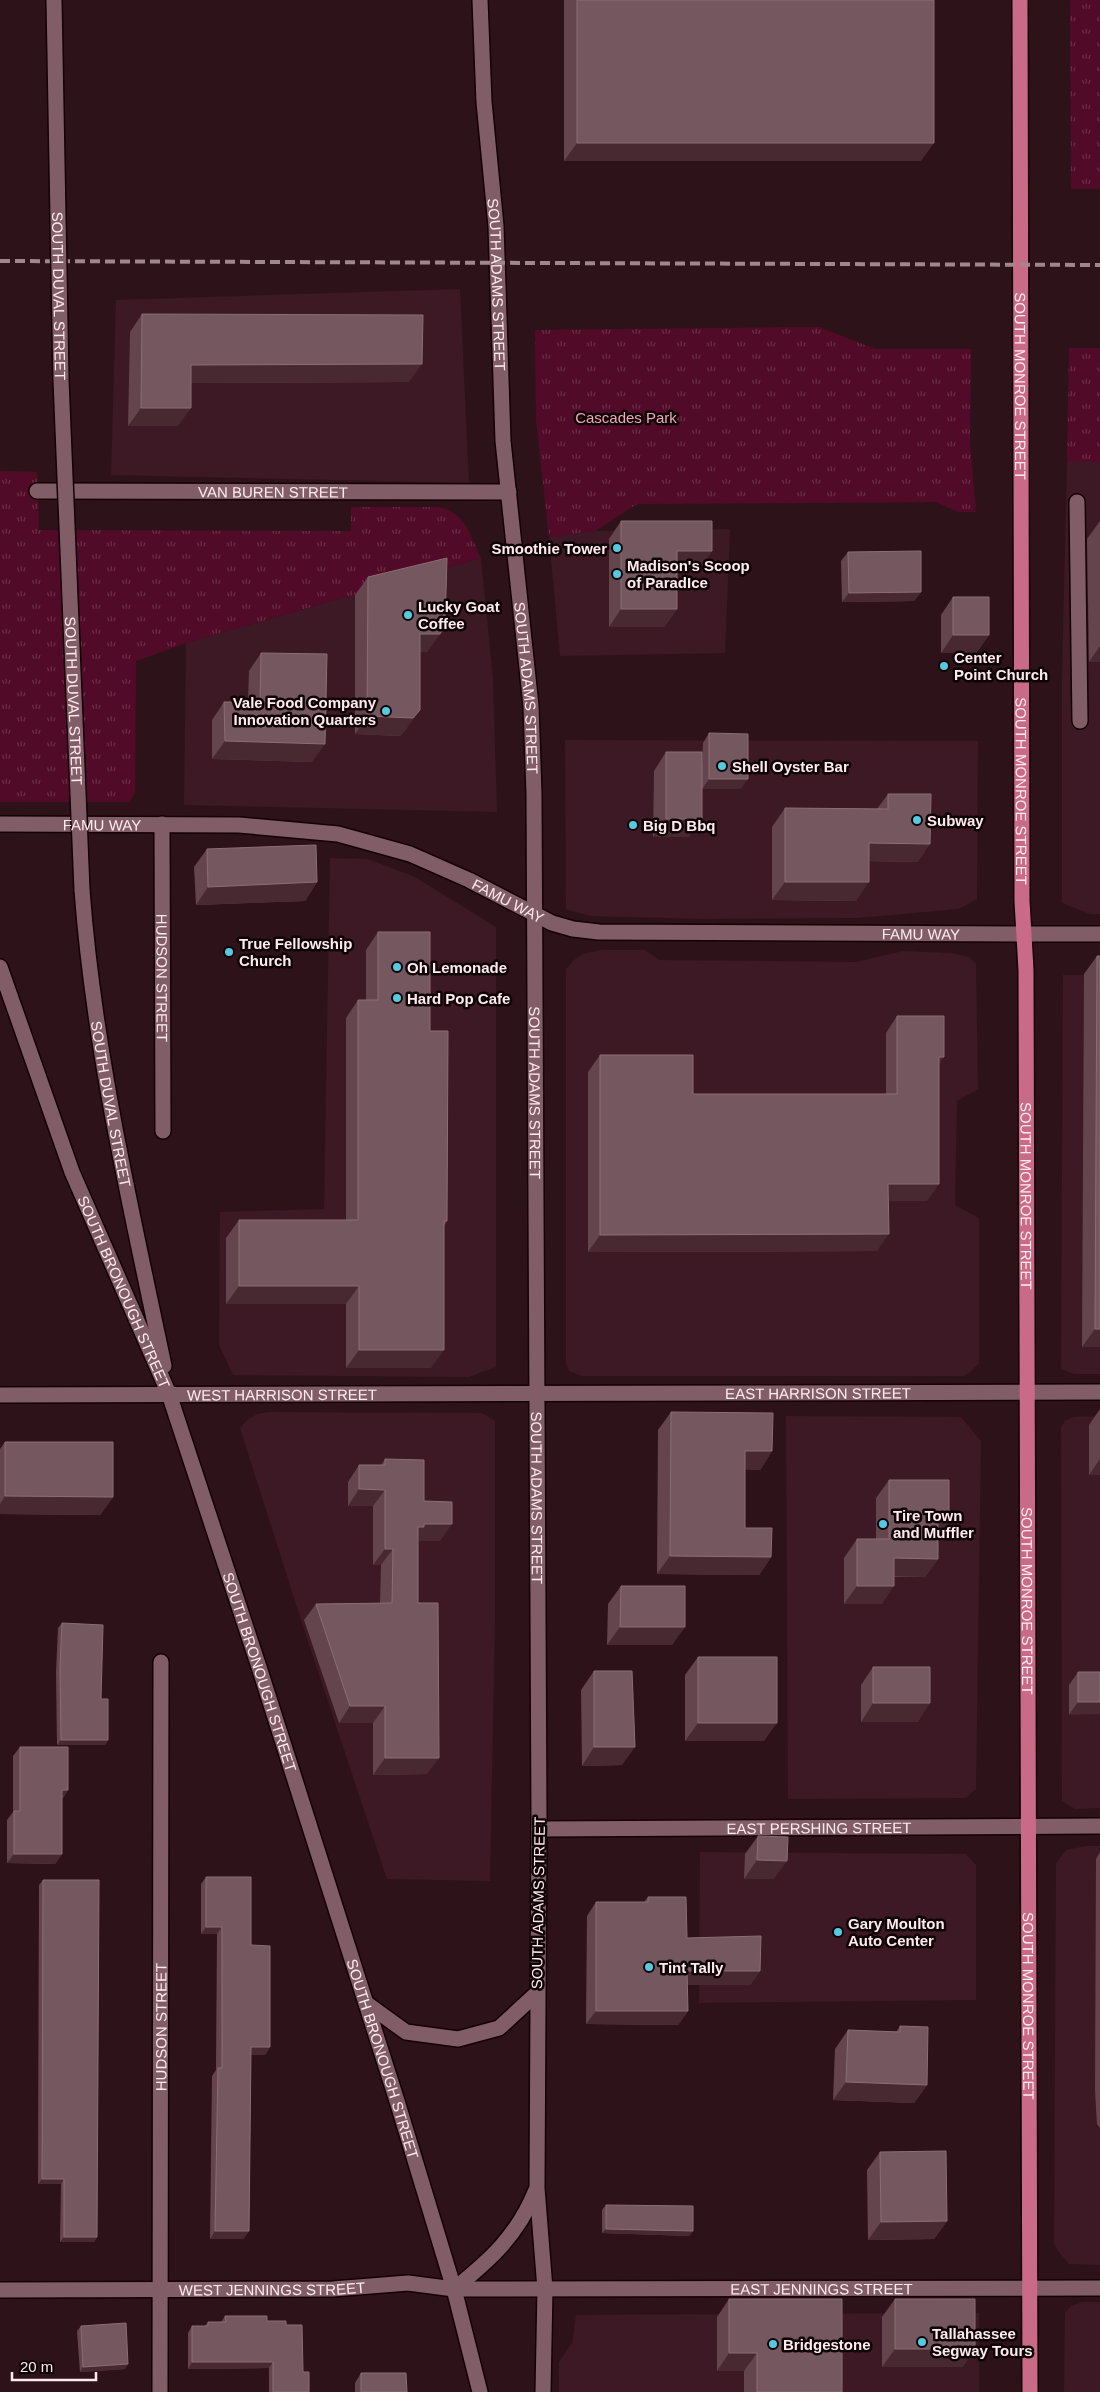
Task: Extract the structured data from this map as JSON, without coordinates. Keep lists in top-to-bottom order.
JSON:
{
  "streets": {
    "main road": ["SOUTH MONROE STREET"],
    "street": [
      "SOUTH ADAMS STREET",
      "SOUTH DUVAL STREET",
      "VAN BUREN STREET",
      "FAMU WAY",
      "HUDSON STREET",
      "SOUTH BRONOUGH STREET",
      "EAST HARRISON STREET",
      "WEST HARRISON STREET",
      "EAST PERSHING STREET",
      "WEST JENNINGS STREET",
      "EAST JENNINGS STREET"
    ]
  },
  "crossings": [
    ["SOUTH ADAMS STREET", "VAN BUREN STREET"],
    ["SOUTH ADAMS STREET", "FAMU WAY"],
    ["SOUTH ADAMS STREET", "SOUTH BRONOUGH STREET"],
    ["SOUTH ADAMS STREET", "EAST HARRISON STREET"],
    ["SOUTH ADAMS STREET", "WEST HARRISON STREET"],
    ["SOUTH ADAMS STREET", "EAST PERSHING STREET"],
    ["SOUTH ADAMS STREET", "WEST JENNINGS STREET"],
    ["SOUTH ADAMS STREET", "EAST JENNINGS STREET"],
    ["SOUTH DUVAL STREET", "SOUTH BRONOUGH STREET"],
    ["SOUTH DUVAL STREET", "WEST HARRISON STREET"],
    ["SOUTH MONROE STREET", "FAMU WAY"],
    ["SOUTH MONROE STREET", "EAST HARRISON STREET"],
    ["SOUTH MONROE STREET", "EAST PERSHING STREET"],
    ["SOUTH MONROE STREET", "EAST JENNINGS STREET"],
    ["FAMU WAY", "HUDSON STREET"],
    ["HUDSON STREET", "WEST JENNINGS STREET"],
    ["SOUTH BRONOUGH STREET", "WEST HARRISON STREET"],
    ["SOUTH BRONOUGH STREET", "WEST JENNINGS STREET"],
    ["EAST HARRISON STREET", "WEST HARRISON STREET"],
    ["WEST JENNINGS STREET", "EAST JENNINGS STREET"]
  ],
  "parks": ["Cascades Park"],
  "places": [
    "Smoothie Tower",
    "Madison's Scoop of ParadIce",
    "Lucky Goat Coffee",
    "Center Point Church",
    "Vale Food Company Innovation Quarters",
    "Shell Oyster Bar",
    "Subway",
    "Big D Bbq",
    "True Fellowship Church",
    "Oh Lemonade",
    "Hard Pop Cafe",
    "Tire Town and Muffler",
    "Gary Moulton Auto Center",
    "Tint Tally",
    "Tallahassee Segway Tours",
    "Bridgestone"
  ],
  "scale_bar": "20 m"
}
